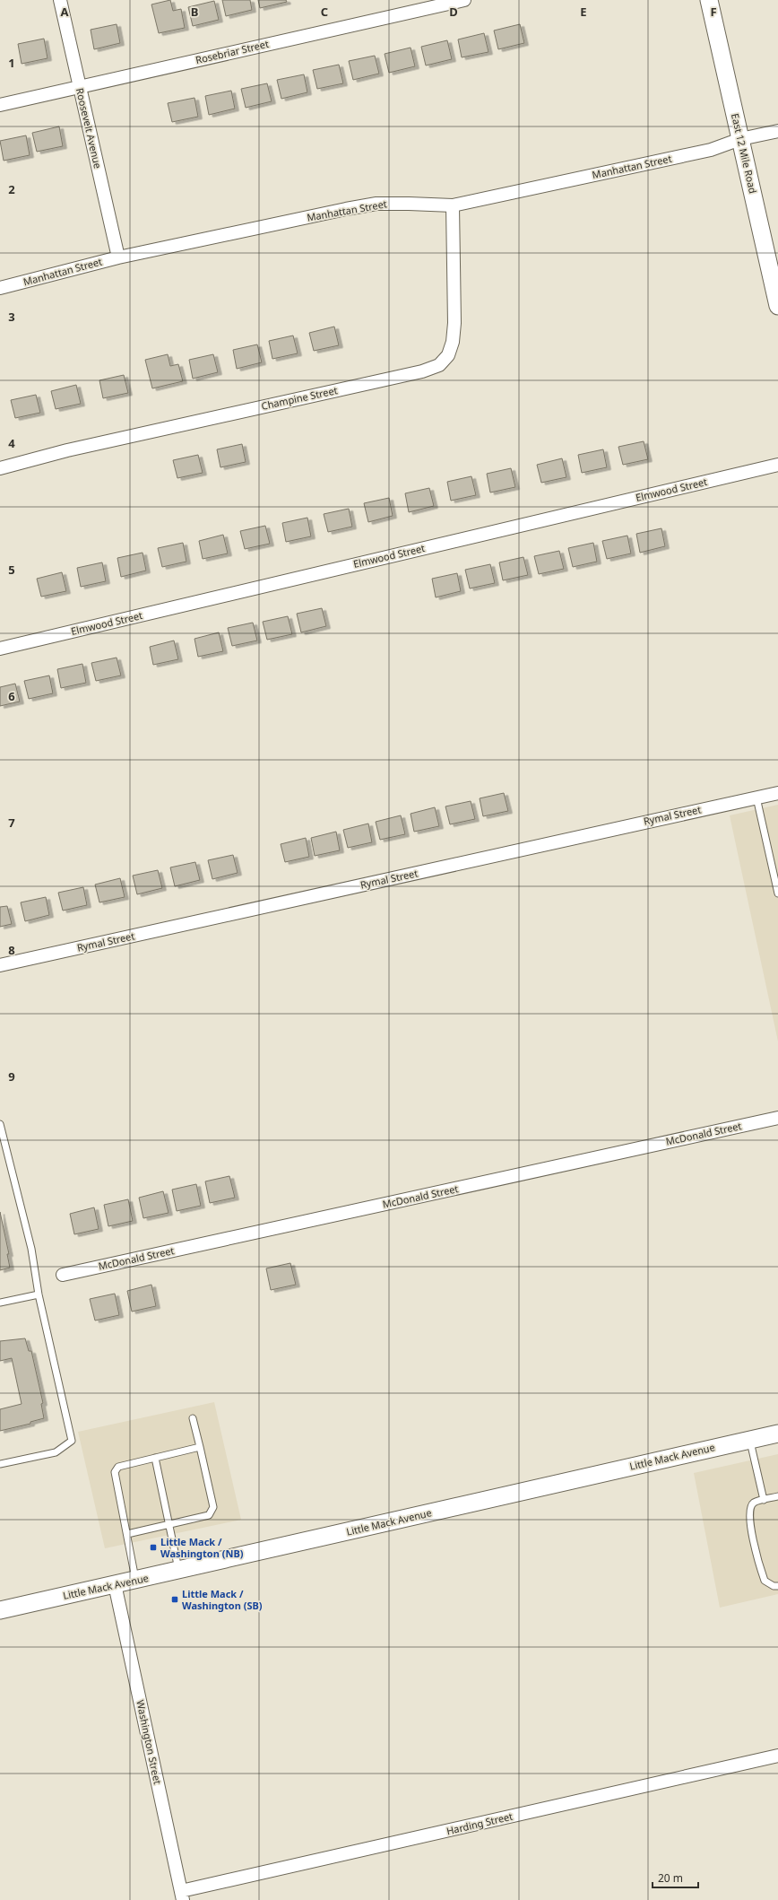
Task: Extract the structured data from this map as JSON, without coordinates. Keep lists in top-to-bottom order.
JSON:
{
  "streets": {
    "main road": ["East 12 Mile Road", "Little Mack Avenue"],
    "street": [
      "Rosebriar Street",
      "Roosevelt Avenue",
      "Manhattan Street",
      "Champine Street",
      "Elmwood Street",
      "Rymal Street",
      "McDonald Street",
      "Washington Street",
      "Harding Street"
    ]
  },
  "crossings": [
    ["Rosebriar Street", "Roosevelt Avenue"],
    ["Roosevelt Avenue", "Manhattan Street"],
    ["East 12 Mile Road", "Manhattan Street"],
    ["Manhattan Street", "Champine Street"],
    ["Little Mack Avenue", "Washington Street"],
    ["Washington Street", "Harding Street"]
  ],
  "places": {
    "transit": ["Little Mack / Washington (NB)", "Little Mack / Washington (SB)"]
  },
  "scale_bar": "20 m",
  "grid": {
    "columns": [
      "A",
      "B",
      "C",
      "D",
      "E",
      "F"
    ],
    "rows": [
      "1",
      "2",
      "3",
      "4",
      "5",
      "6",
      "7",
      "8",
      "9"
    ]
  }
}
